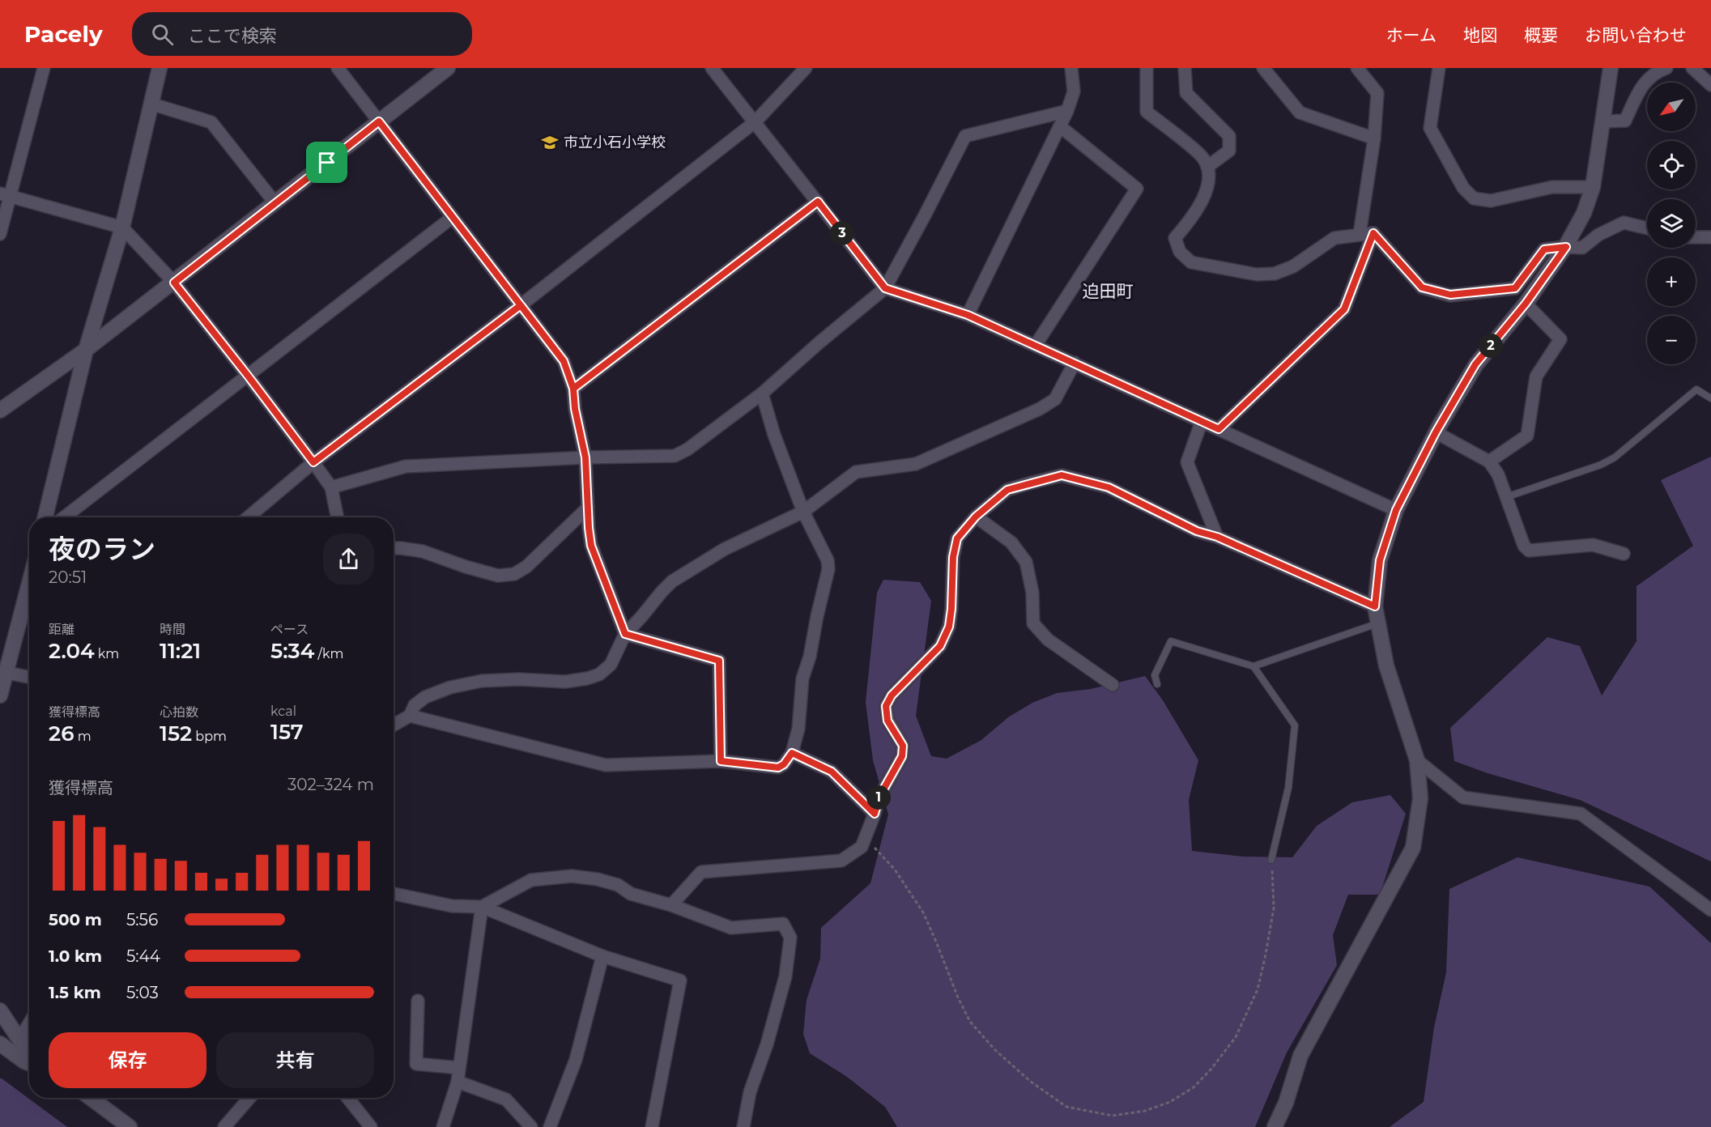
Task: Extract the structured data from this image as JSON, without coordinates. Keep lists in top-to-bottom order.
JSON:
{
  "districts": ["迫田町"],
  "places": {
    "school or university": ["市立小石小学校"]
  },
  "north": "bottom left",
  "page": {
    "header": "Pacely",
    "search": "ここで検索",
    "nav": [
      "ホーム",
      "地図",
      "概要",
      "お問い合わせ"
    ],
    "map_buttons": ["+", "−"],
    "pins": ["3", "2", "1"],
    "heading": ["夜のラン", "20:51"],
    "stats": [
      ["距離", "2.04 km"],
      ["時間", "11:21"],
      ["ペース", "5:34 /km"],
      ["獲得標高", "26 m"],
      ["心拍数", "152 bpm"],
      ["kcal", "157"]
    ],
    "chart": ["獲得標高", "302–324 m"],
    "list": [
      {
        "name": "500 m",
        "note": "5:56"
      },
      {
        "name": "1.0 km",
        "note": "5:44"
      },
      {
        "name": "1.5 km",
        "note": "5:03"
      }
    ],
    "buttons": ["保存", "共有"]
  }
}
